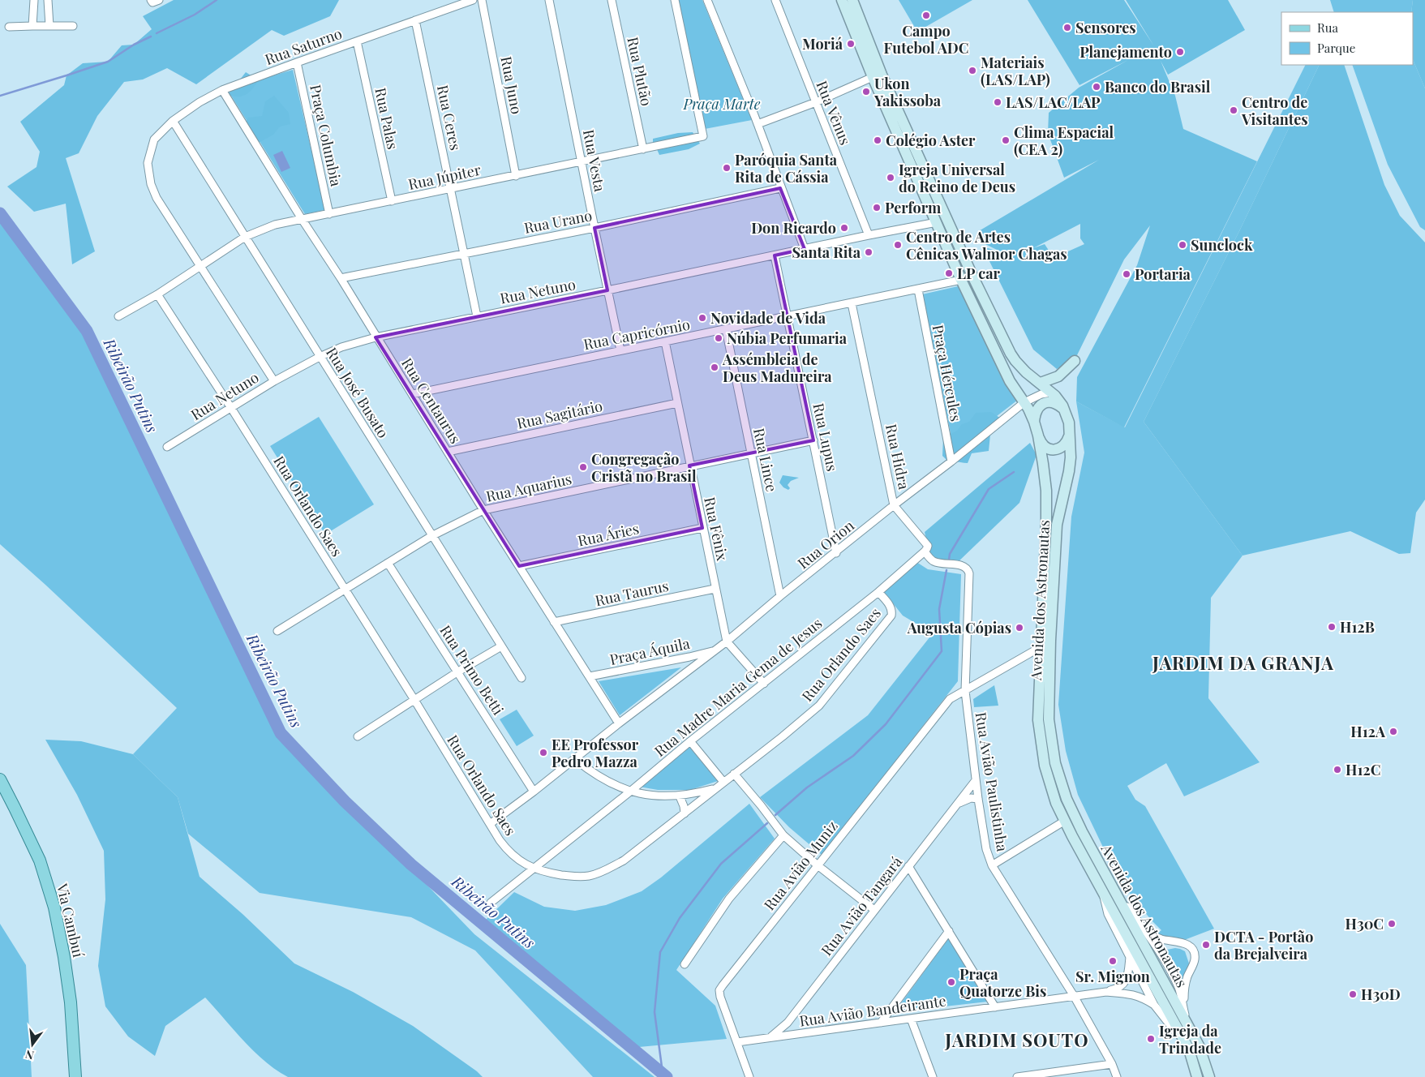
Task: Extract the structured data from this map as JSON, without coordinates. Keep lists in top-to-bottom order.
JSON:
{
  "streets": {
    "main road": ["Avenida dos Astronautas", "Via Cambuí"],
    "street": [
      "Rua Saturno",
      "Rua Plutão",
      "Rua Juno",
      "Rua Vênus",
      "Rua Ceres",
      "Rua Palas",
      "Praça Columbia",
      "Rua Vesta",
      "Rua Júpiter",
      "Rua Urano",
      "Rua Netuno",
      "Rua Capricórnio",
      "Praça Hércules",
      "Rua José Busato",
      "Rua Centaurus",
      "Rua Sagitário",
      "Rua Lupus",
      "Rua Hidra",
      "Rua Lince",
      "Rua Aquarius",
      "Rua Orlando Saes",
      "Rua Fênix",
      "Rua Áries",
      "Rua Orion",
      "Rua Taurus",
      "Praça Áquila",
      "Rua Primo Betti",
      "Rua Madre Maria Gema de Jesus",
      "Rua Avião Paulistinha",
      "Rua Avião Muniz",
      "Rua Avião Tangará",
      "Rua Avião Bandeirante"
    ]
  },
  "crossings": [
    ["Rua Saturno", "Rua Ceres"],
    ["Rua Saturno", "Rua Palas"],
    ["Rua Saturno", "Praça Columbia"],
    ["Rua Saturno", "Rua Júpiter"],
    ["Rua Saturno", "Rua José Busato"],
    ["Rua Saturno", "Rua Centaurus"],
    ["Rua Plutão", "Rua Júpiter"],
    ["Rua Juno", "Rua Júpiter"],
    ["Rua Vênus", "Rua Netuno"],
    ["Rua Ceres", "Rua Júpiter"],
    ["Rua Ceres", "Rua Urano"],
    ["Rua Ceres", "Rua Netuno"],
    ["Rua Palas", "Rua Júpiter"],
    ["Praça Columbia", "Rua Júpiter"],
    ["Rua Vesta", "Rua Júpiter"],
    ["Rua Vesta", "Rua Urano"],
    ["Rua Vesta", "Rua Netuno"],
    ["Rua Vesta", "Rua Capricórnio"],
    ["Rua Júpiter", "Rua José Busato"],
    ["Rua Júpiter", "Rua Centaurus"],
    ["Rua Júpiter", "Rua Orlando Saes"],
    ["Rua Urano", "Rua Centaurus"],
    ["Rua Netuno", "Rua José Busato"],
    ["Rua Netuno", "Rua Centaurus"],
    ["Rua Netuno", "Rua Lupus"],
    ["Rua Netuno", "Rua Orlando Saes"],
    ["Rua Netuno", "Avenida dos Astronautas"],
    ["Rua Capricórnio", "Praça Hércules"],
    ["Rua Capricórnio", "Rua Centaurus"],
    ["Rua Capricórnio", "Rua Lupus"],
    ["Rua Capricórnio", "Rua Hidra"],
    ["Rua Capricórnio", "Rua Lince"],
    ["Rua Capricórnio", "Rua Fênix"],
    ["Rua Capricórnio", "Avenida dos Astronautas"],
    ["Praça Hércules", "Rua Orion"],
    ["Rua José Busato", "Rua Aquarius"],
    ["Rua Centaurus", "Rua Sagitário"],
    ["Rua Centaurus", "Rua Aquarius"],
    ["Rua Centaurus", "Rua Áries"],
    ["Rua Centaurus", "Rua Orion"],
    ["Rua Centaurus", "Rua Taurus"],
    ["Rua Centaurus", "Praça Áquila"],
    ["Rua Sagitário", "Rua Fênix"],
    ["Rua Lupus", "Rua Aquarius"],
    ["Rua Lupus", "Rua Orion"],
    ["Rua Hidra", "Rua Orion"],
    ["Rua Hidra", "Rua Madre Maria Gema de Jesus"],
    ["Rua Hidra", "Rua Avião Paulistinha"],
    ["Rua Lince", "Rua Aquarius"],
    ["Rua Lince", "Rua Orion"],
    ["Rua Aquarius", "Rua Orlando Saes"],
    ["Rua Aquarius", "Rua Fênix"],
    ["Rua Aquarius", "Rua Primo Betti"],
    ["Rua Orlando Saes", "Rua Orion"],
    ["Rua Orlando Saes", "Rua Madre Maria Gema de Jesus"],
    ["Rua Fênix", "Rua Áries"],
    ["Rua Fênix", "Rua Orion"],
    ["Rua Fênix", "Rua Taurus"],
    ["Rua Fênix", "Rua Madre Maria Gema de Jesus"],
    ["Rua Orion", "Avenida dos Astronautas"],
    ["Rua Orion", "Praça Áquila"],
    ["Rua Orion", "Rua Primo Betti"],
    ["Avenida dos Astronautas", "Rua Avião Muniz"],
    ["Rua Madre Maria Gema de Jesus", "Rua Avião Paulistinha"],
    ["Rua Avião Paulistinha", "Rua Avião Muniz"],
    ["Rua Avião Paulistinha", "Rua Avião Tangará"],
    ["Rua Avião Paulistinha", "Rua Avião Bandeirante"],
    ["Rua Avião Muniz", "Rua Avião Bandeirante"],
    ["Rua Avião Tangará", "Rua Avião Bandeirante"]
  ],
  "districts": ["JARDIM DA GRANJA", "JARDIM SOUTO"],
  "water": ["Ribeirão Putins"],
  "parks": ["Praça Marte"],
  "places": [
    "Campo Futebol ADC",
    "Sensores",
    "Moriá",
    "Planejamento",
    "Materiais (LAS/LAP)",
    "Banco do Brasil",
    "Ukon Yakissoba",
    "LAS/LAC/LAP",
    "Centro de Visitantes",
    "Colégio Aster",
    "Clima Espacial (CEA 2)",
    "Paróquia Santa Rita de Cássia",
    "Igreja Universal do Reino de Deus",
    "Perform",
    "Don Ricardo",
    "Centro de Artes Cênicas Walmor Chagas",
    "Sunclock",
    "Santa Rita",
    "LP car",
    "Portaria",
    "Novidade de Vida",
    "Núbia Perfumaria",
    "Assémbleia de Deus Madureira",
    "Congregação Cristã no Brasil",
    "H12B",
    "Augusta Cópias",
    "H12A",
    "EE Professor Pedro Mazza",
    "H12C",
    "H30C",
    "DCTA - Portão da Brejalveira",
    "Sr. Mignon",
    "Praça Quatorze Bis",
    "H30D",
    "Igreja da Trindade"
  ],
  "legend": ["Rua", "Parque"],
  "north": "bottom"
}
